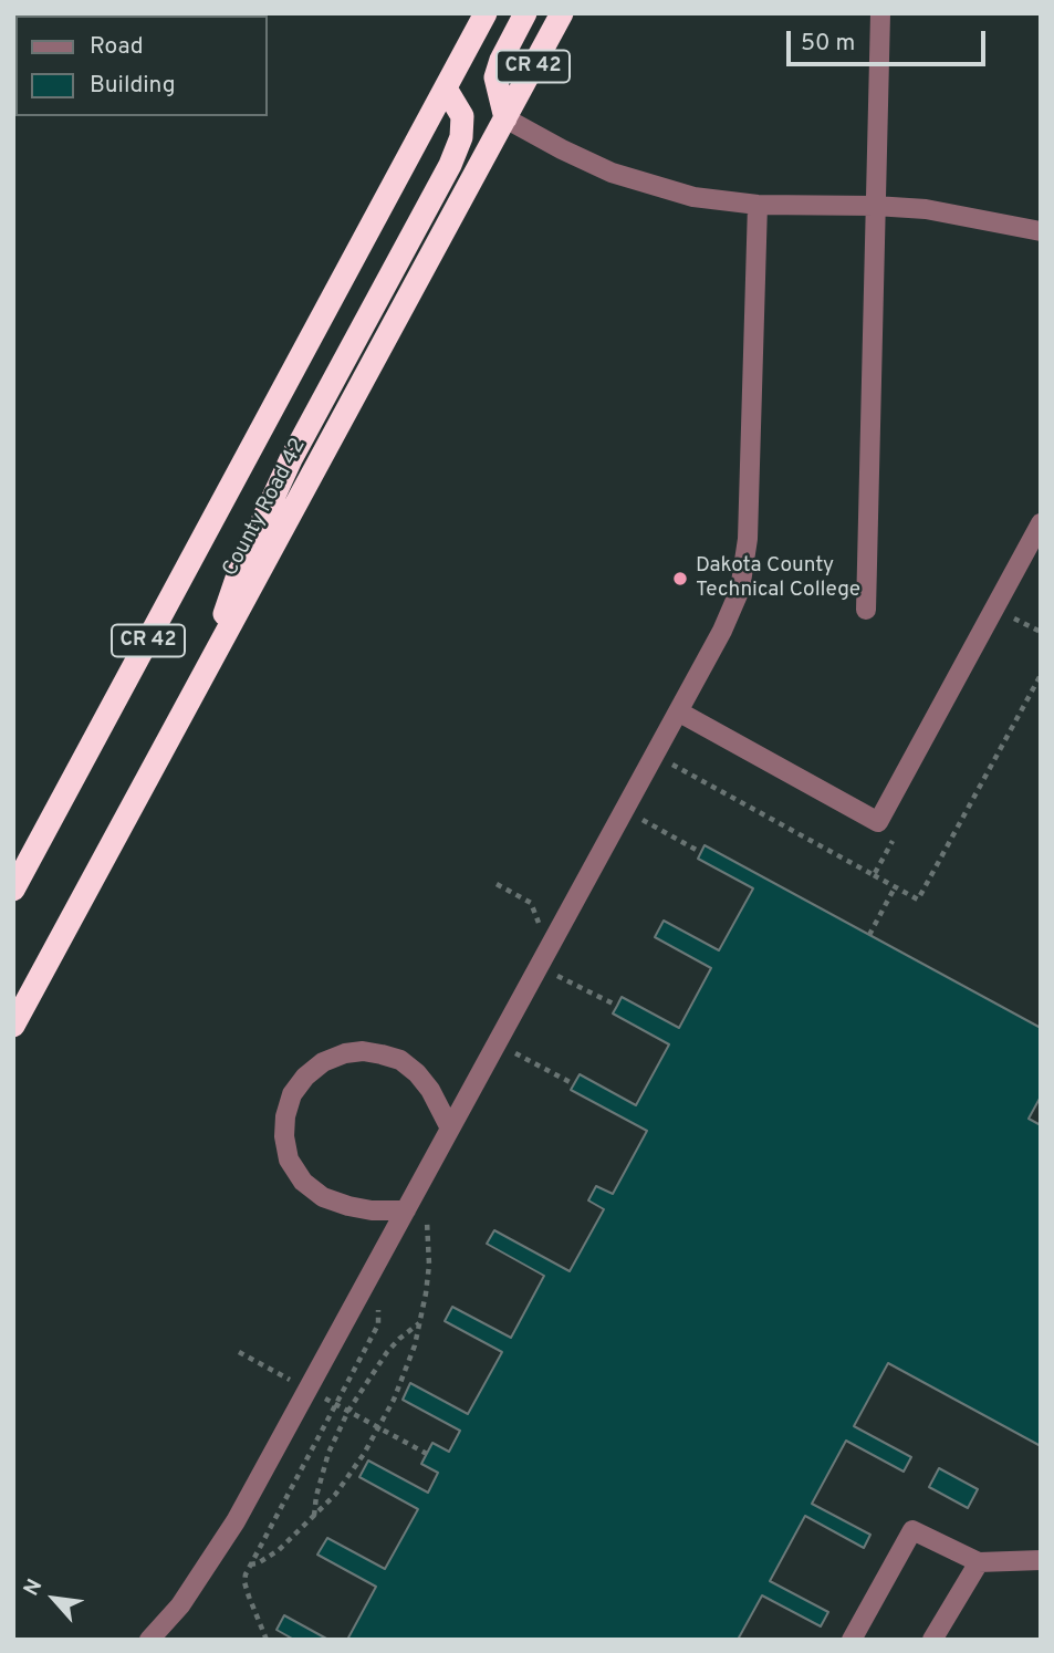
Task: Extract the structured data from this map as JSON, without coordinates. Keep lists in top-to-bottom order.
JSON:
{
  "streets": {
    "highway": ["CR 42", "County Road 42"]
  },
  "places": ["Dakota County Technical College"],
  "legend": ["Road", "Building"],
  "scale_bar": "50 m",
  "north": "top left"
}
